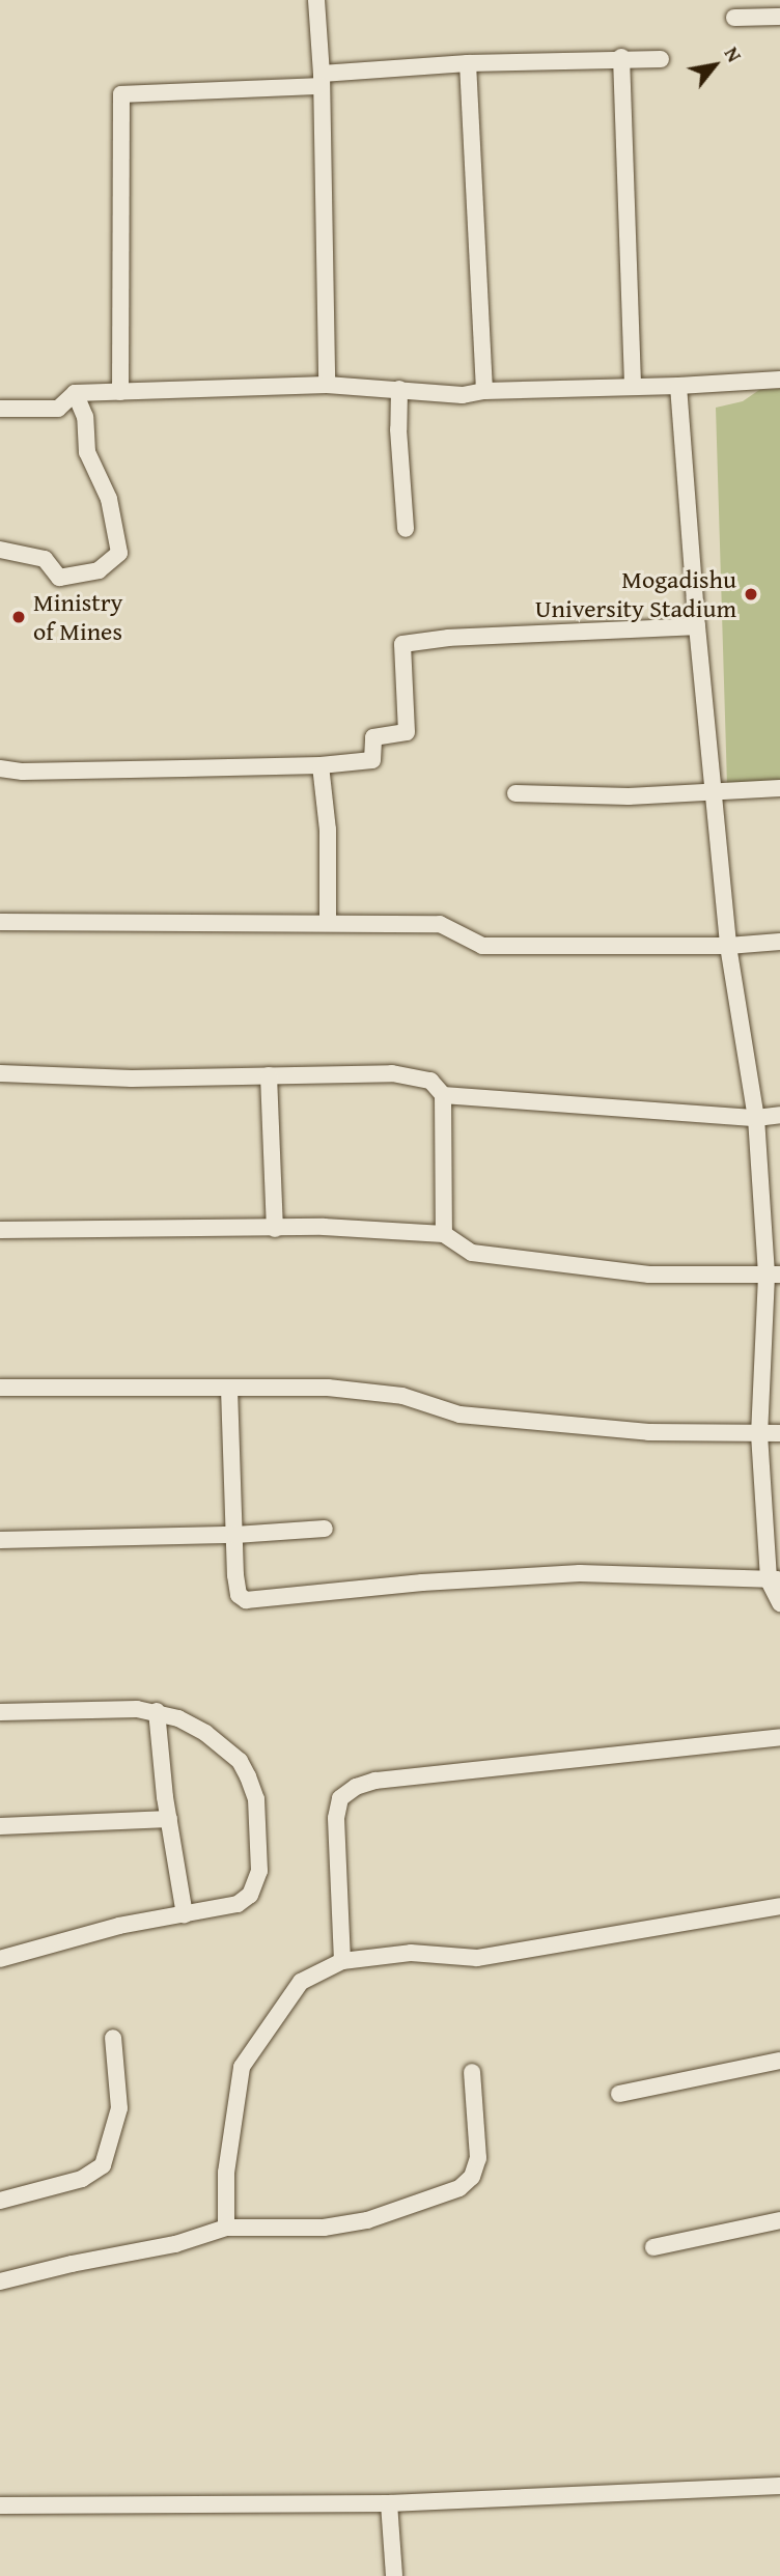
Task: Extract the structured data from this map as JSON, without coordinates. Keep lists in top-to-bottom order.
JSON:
{
  "places": ["Mogadishu University Stadium", "Ministry of Mines"],
  "north": "top right"
}
